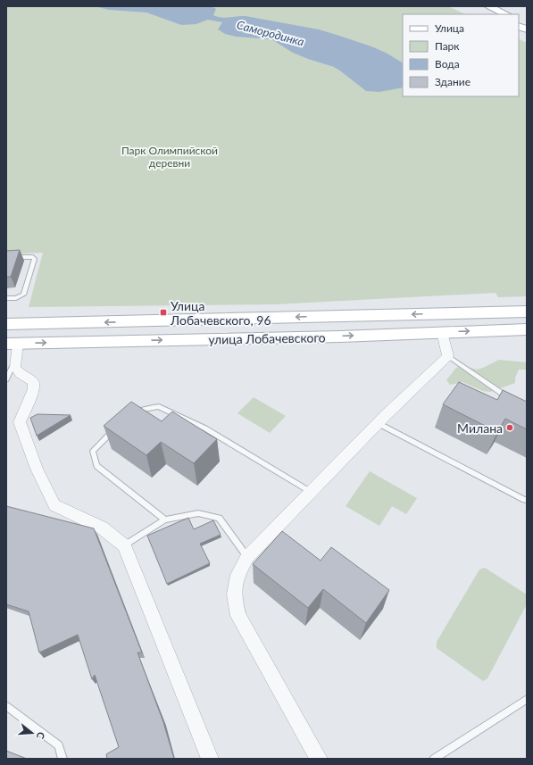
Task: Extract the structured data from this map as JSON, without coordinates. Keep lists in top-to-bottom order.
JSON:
{
  "streets": {
    "main road": ["улица Лобачевского"]
  },
  "water": ["Самородинка"],
  "parks": ["Парк Олимпийской деревни"],
  "places": {
    "transit": ["Улица Лобачевского, 96"],
    "other": ["Милана"]
  },
  "legend": [
    "Улица",
    "Парк",
    "Вода",
    "Здание"
  ],
  "north": "right"
}
